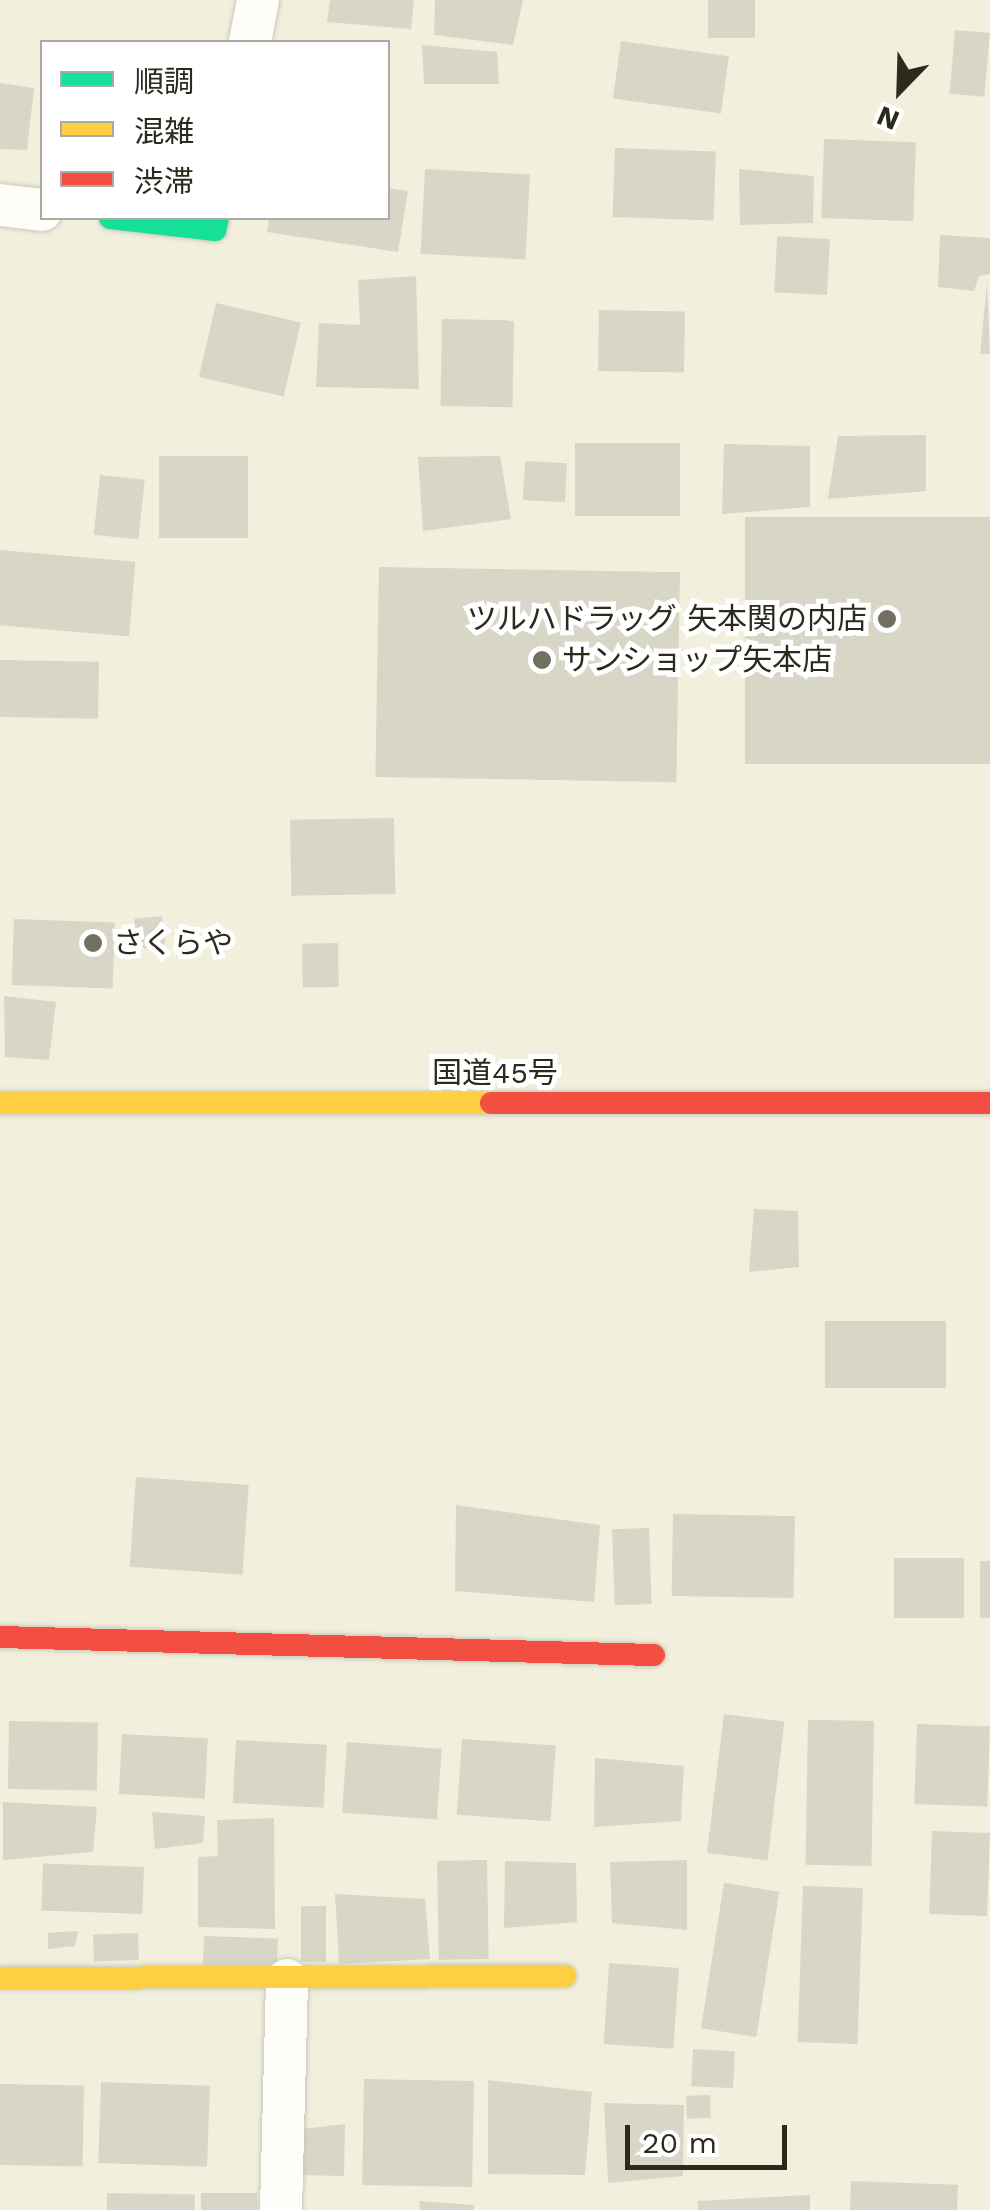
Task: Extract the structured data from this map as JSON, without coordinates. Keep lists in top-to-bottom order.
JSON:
{
  "streets": {
    "main road": ["国道45号"]
  },
  "places": ["ツルハドラッグ 矢本関の内店", "サンショップ矢本店", "さくらや"],
  "legend": ["順調", "混雑", "渋滞"],
  "scale_bar": "20 m",
  "north": "bottom left"
}
